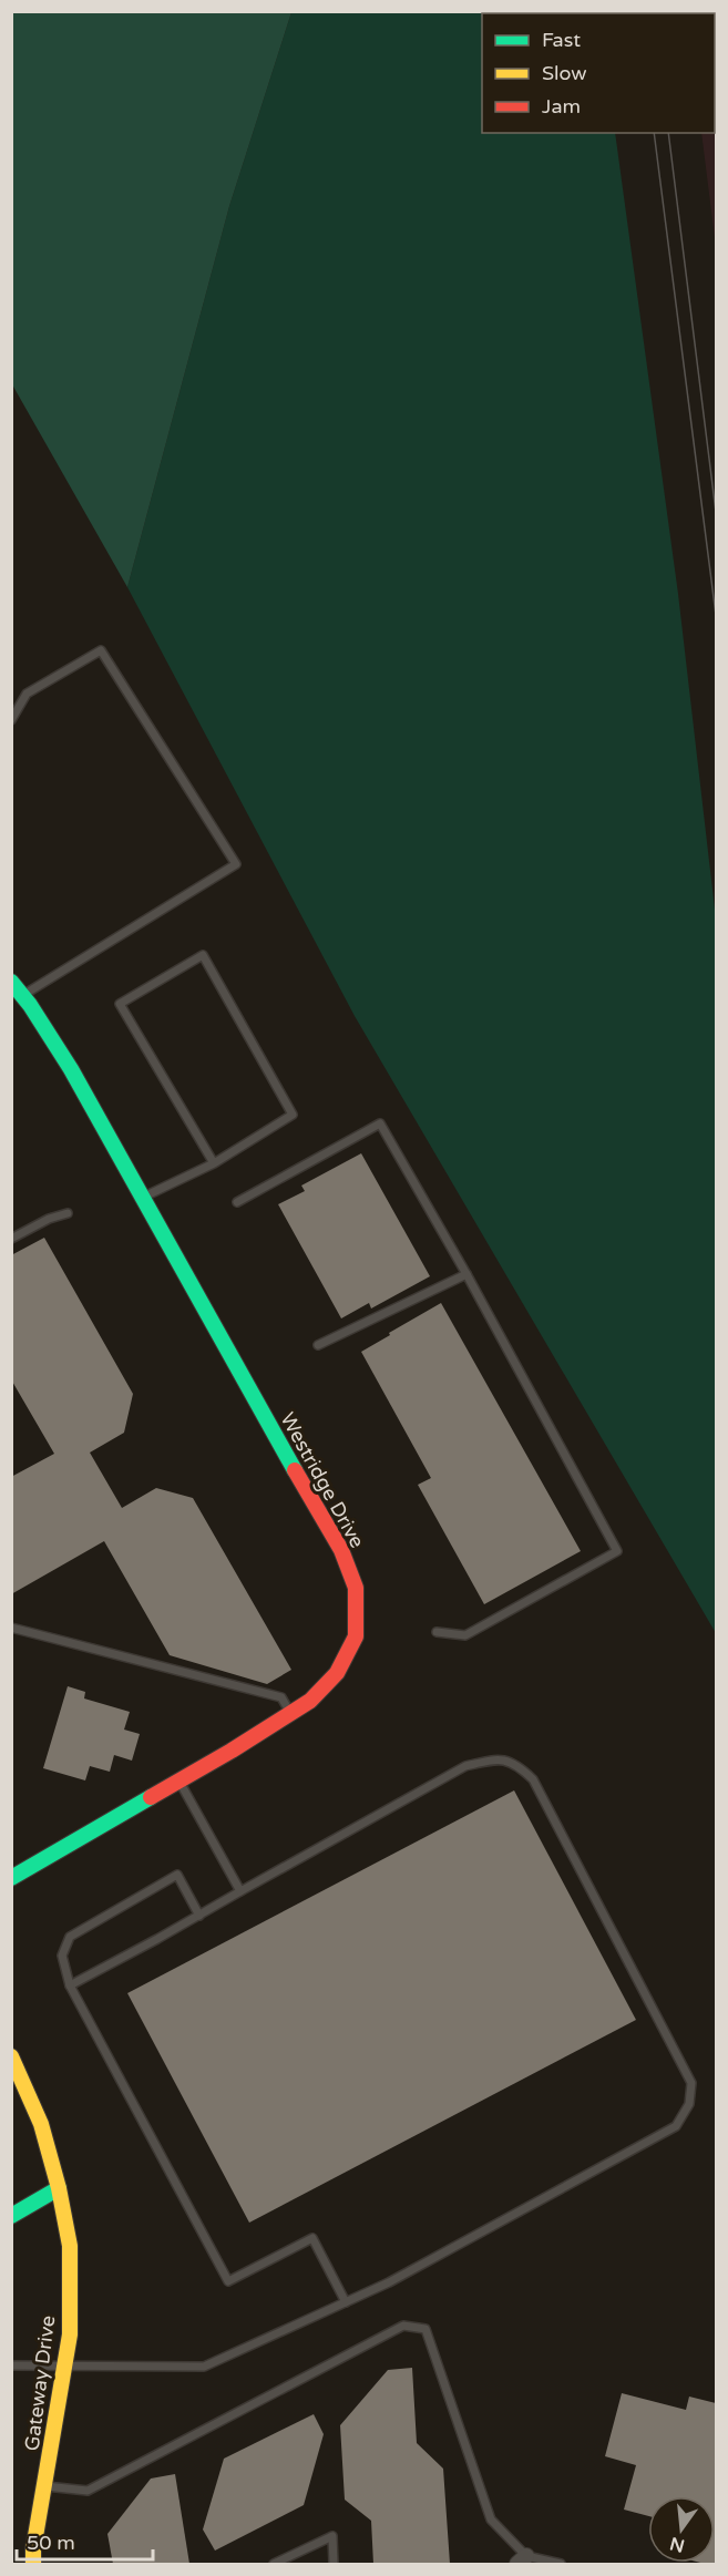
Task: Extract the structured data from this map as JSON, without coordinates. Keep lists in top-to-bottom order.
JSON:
{
  "streets": {
    "street": ["Westridge Drive", "Gateway Drive"]
  },
  "legend": ["Fast", "Slow", "Jam"],
  "scale_bar": "50 m",
  "north": "bottom"
}
